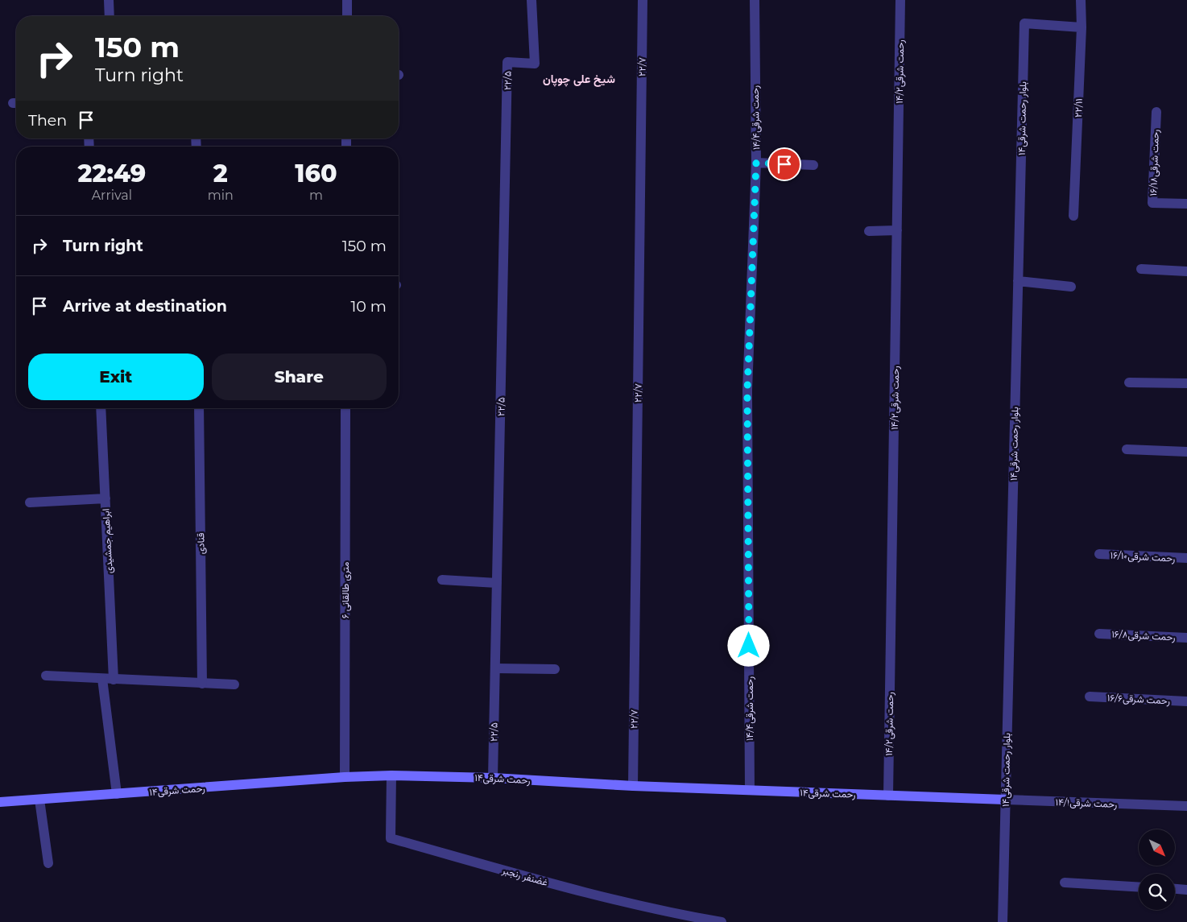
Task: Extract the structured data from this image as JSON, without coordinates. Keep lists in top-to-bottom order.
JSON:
{
  "streets": {
    "street": [
      "۲۲/۷",
      "۱۴/۲رحمت شرقی",
      "۲۲/۵",
      "۲۲/۱۱",
      "۱۴/۴رحمت شرقی",
      "بلوار رحمت شرقی۱۴",
      "۱۶/۱۸رحمت شرقی",
      "ابراهیم جمشیدی",
      "قنادی",
      "۱۶/۱۰رحمت شرقی",
      "۶ متری طالقانی",
      "۱۶/۸رحمت شرقی",
      "۱۶/۶رحمت شرقی",
      "۱۴رحمت شرقی",
      "۱۴/۱رحمت شرقی",
      "غضنفر رنجبر"
    ]
  },
  "crossings": [
    ["۲۲/۷", "۱۴رحمت شرقی"],
    ["۱۴/۲رحمت شرقی", "۱۴رحمت شرقی"],
    ["۲۲/۵", "۱۴رحمت شرقی"],
    ["۲۲/۱۱", "بلوار رحمت شرقی۱۴"],
    ["۱۴/۴رحمت شرقی", "۱۴رحمت شرقی"],
    ["بلوار رحمت شرقی۱۴", "۱۴رحمت شرقی"],
    ["بلوار رحمت شرقی۱۴", "۱۴/۱رحمت شرقی"],
    ["۶ متری طالقانی", "۱۴رحمت شرقی"],
    ["۱۴رحمت شرقی", "۱۴/۱رحمت شرقی"],
    ["۱۴رحمت شرقی", "غضنفر رنجبر"]
  ],
  "districts": ["شیخ علی چوپان"],
  "north": "bottom right",
  "page": {
    "turn": ["150 m", "Turn right"],
    "then": "Then",
    "eta": [
      "22:49",
      "Arrival",
      "2",
      "min",
      "160",
      "m"
    ],
    "list": [
      {
        "name": "Turn right",
        "value": "150 m"
      },
      {
        "name": "Arrive at destination",
        "value": "10 m"
      }
    ],
    "buttons": ["Exit", "Share"]
  }
}
